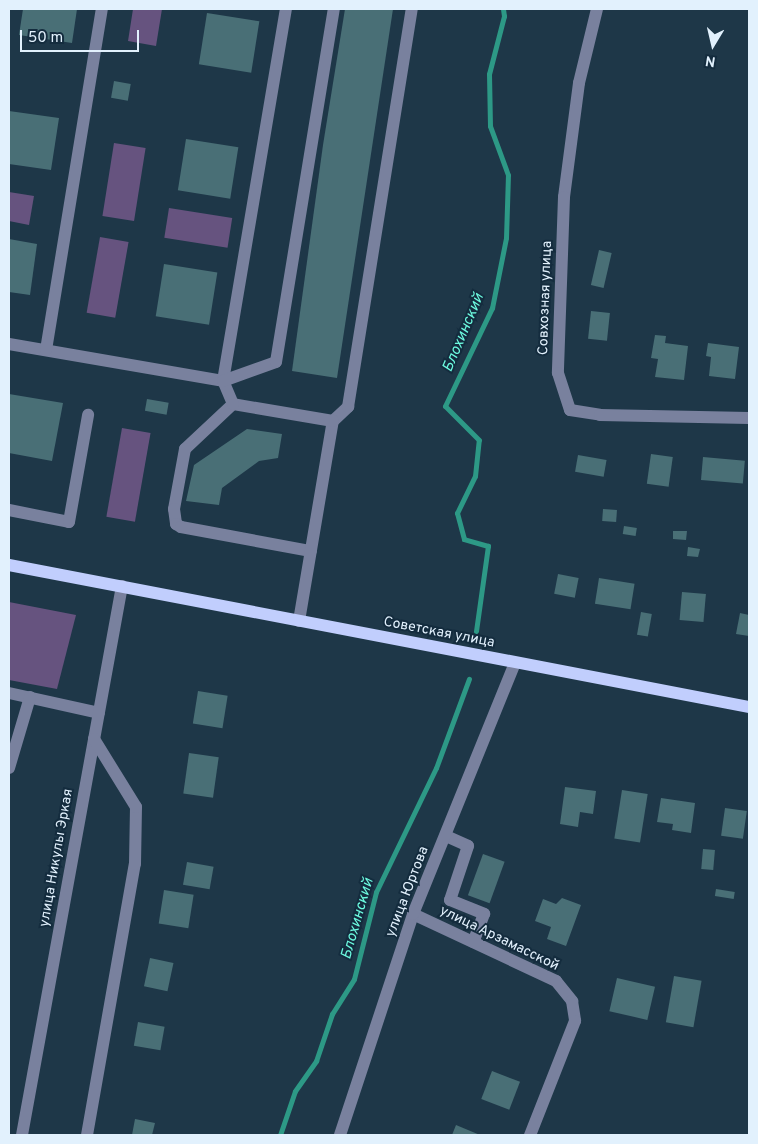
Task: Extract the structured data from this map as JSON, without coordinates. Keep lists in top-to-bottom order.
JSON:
{
  "streets": {
    "main road": ["Советская улица"],
    "street": [
      "Совхозная улица",
      "улица Никулы Эркая",
      "улица Юртова",
      "улица Арзамасской"
    ]
  },
  "crossings": [
    ["Советская улица", "улица Никулы Эркая"],
    ["Советская улица", "улица Юртова"],
    ["улица Юртова", "улица Арзамасской"]
  ],
  "water": ["Блохинский"],
  "scale_bar": "50 m",
  "north": "bottom"
}
